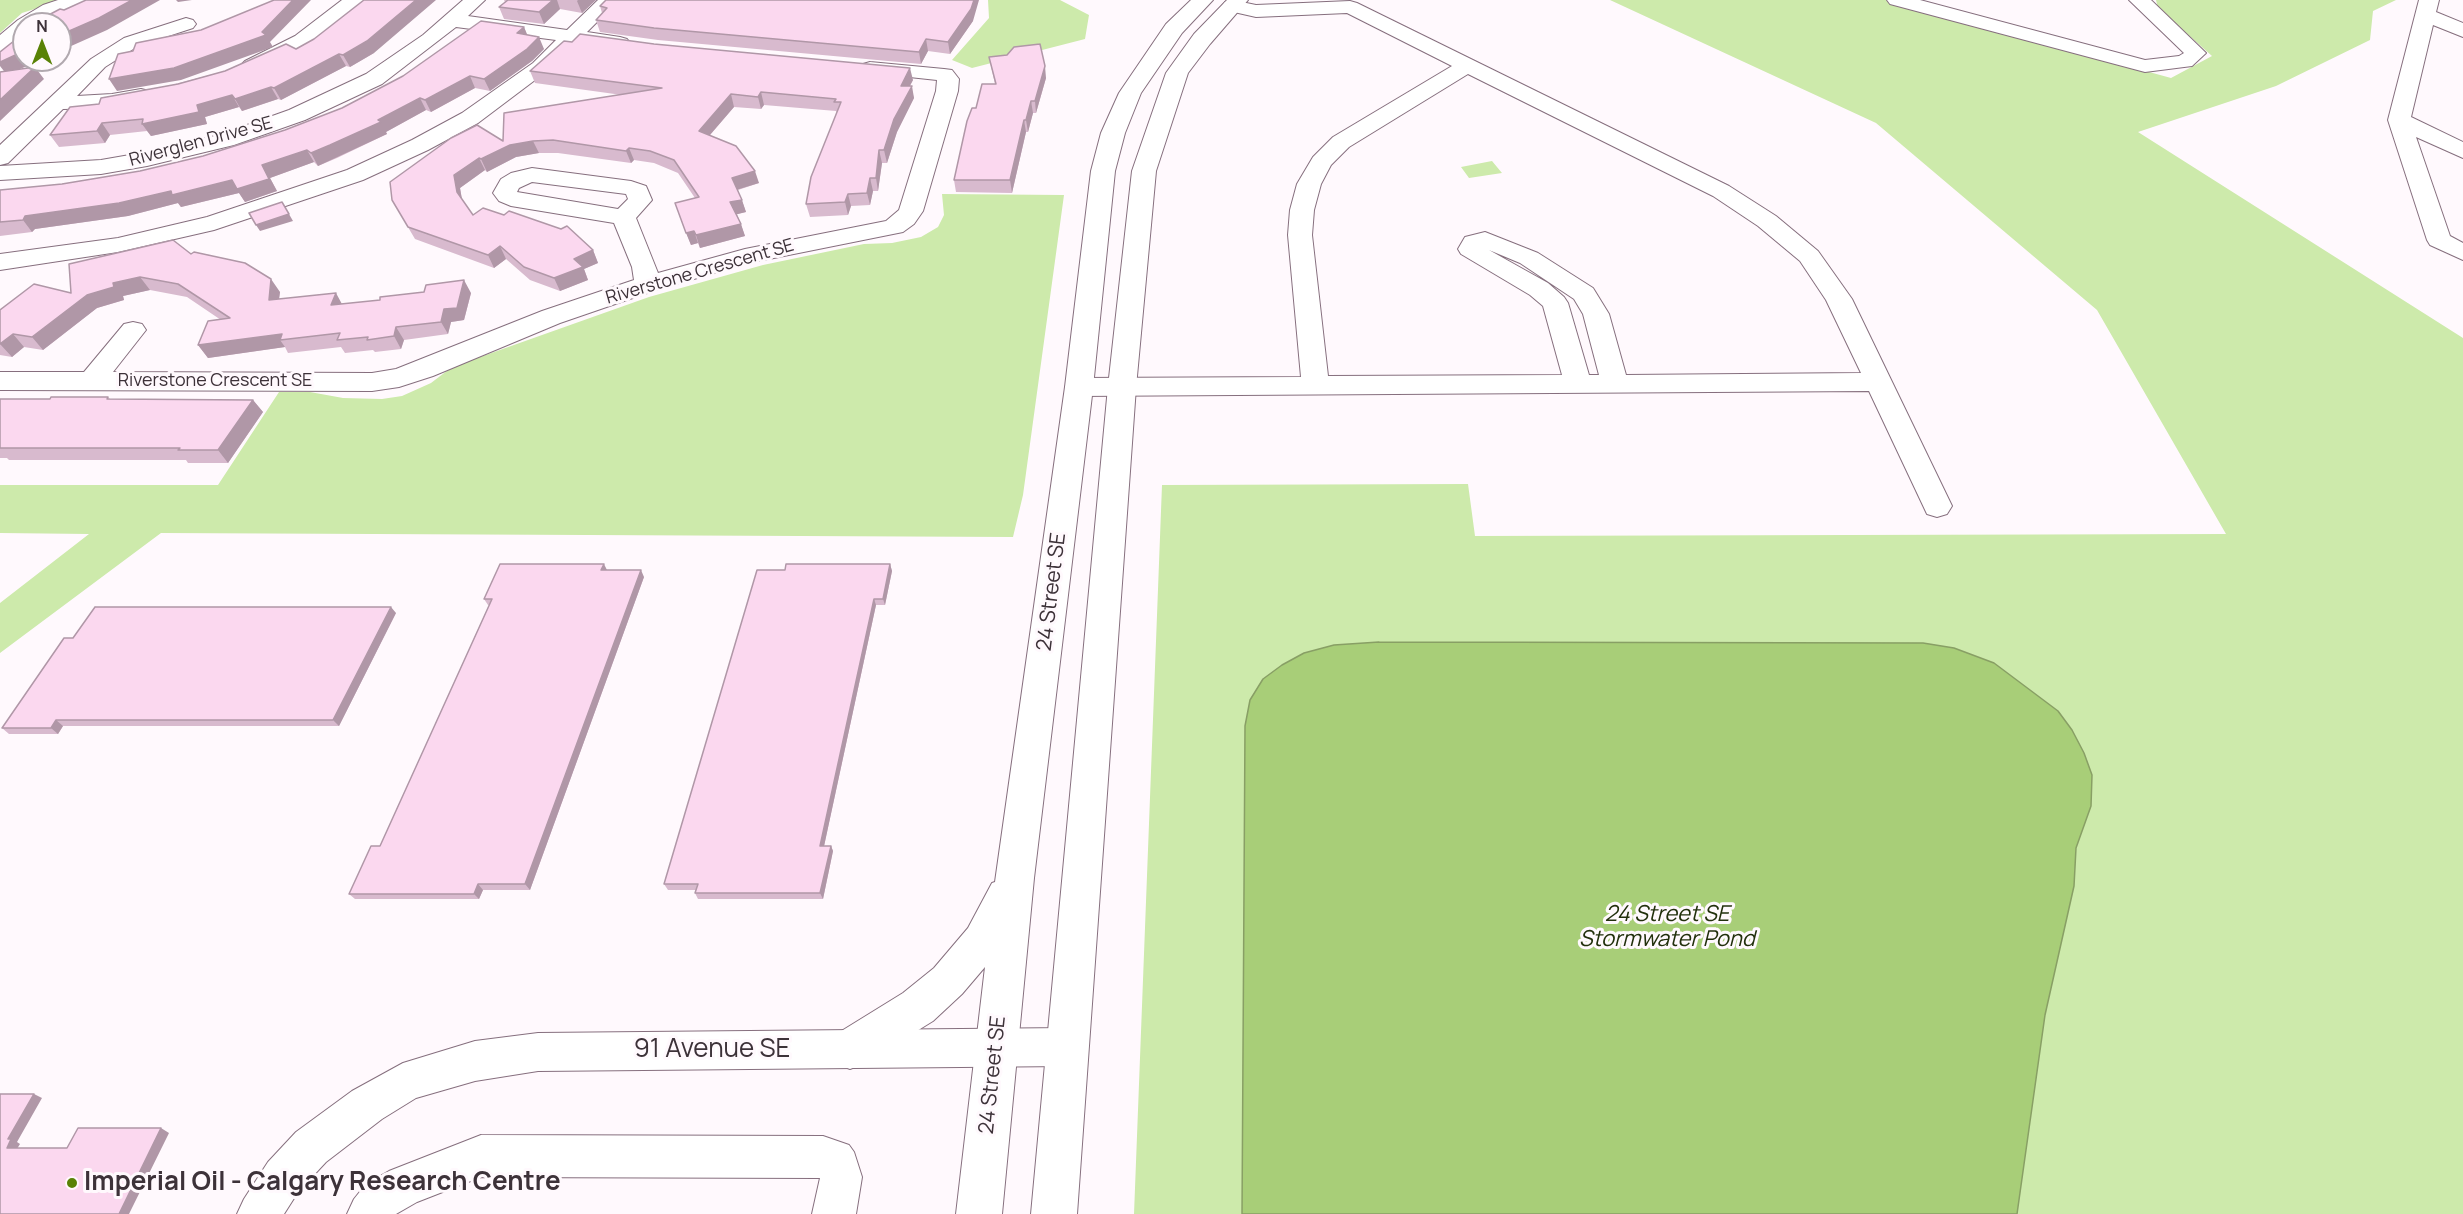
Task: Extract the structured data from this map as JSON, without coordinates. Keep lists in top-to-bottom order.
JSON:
{
  "streets": {
    "main road": ["24 Street SE"],
    "street": ["Riverglen Drive SE", "Riverstone Crescent SE", "91 Avenue SE"]
  },
  "crossings": [
    ["24 Street SE", "91 Avenue SE"]
  ],
  "water": ["24 Street SE Stormwater Pond"],
  "places": ["Imperial Oil - Calgary Research Centre"],
  "north": "top"
}
